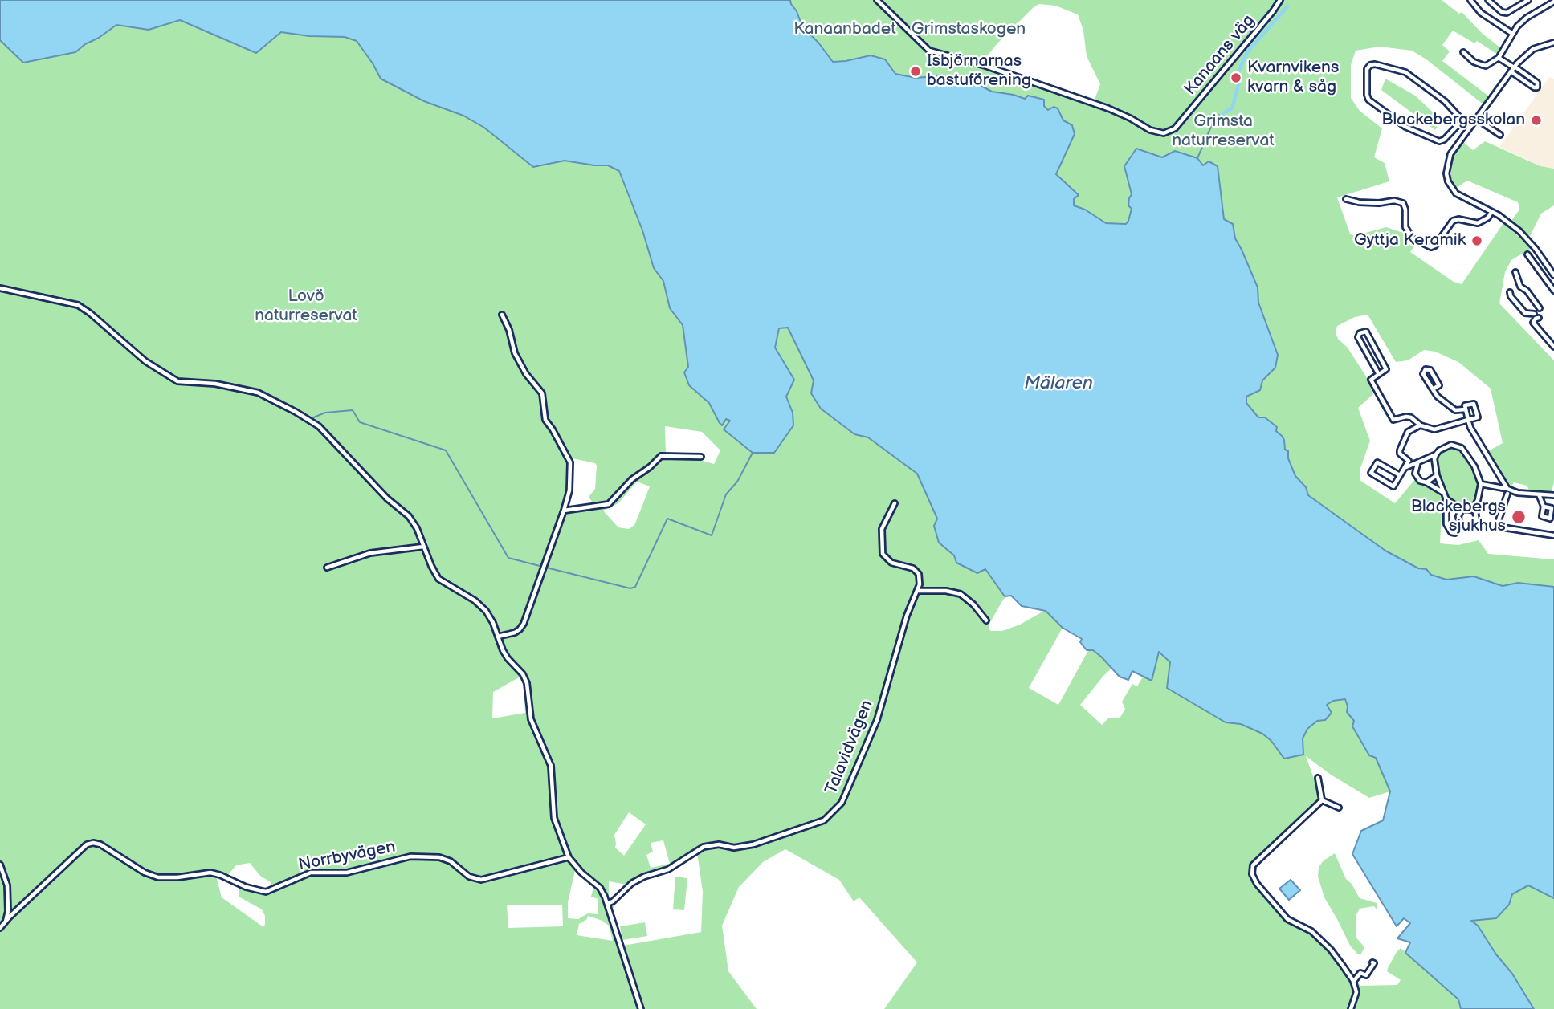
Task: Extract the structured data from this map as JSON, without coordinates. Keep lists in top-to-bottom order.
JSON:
{
  "streets": {
    "street": ["Kanaans väg", "Talavidvägen", "Norrbyvägen"]
  },
  "water": ["Mälaren"],
  "parks": [
    "Kanaanbadet",
    "Grimstaskogen",
    "Grimsta naturreservat",
    "Lovö naturreservat"
  ],
  "places": [
    "Isbjörnarnas bastuförening",
    "Kvarnvikens kvarn & såg",
    "Blackebergsskolan",
    "Gyttja Keramik",
    "Blackebergs sjukhus"
  ]
}
